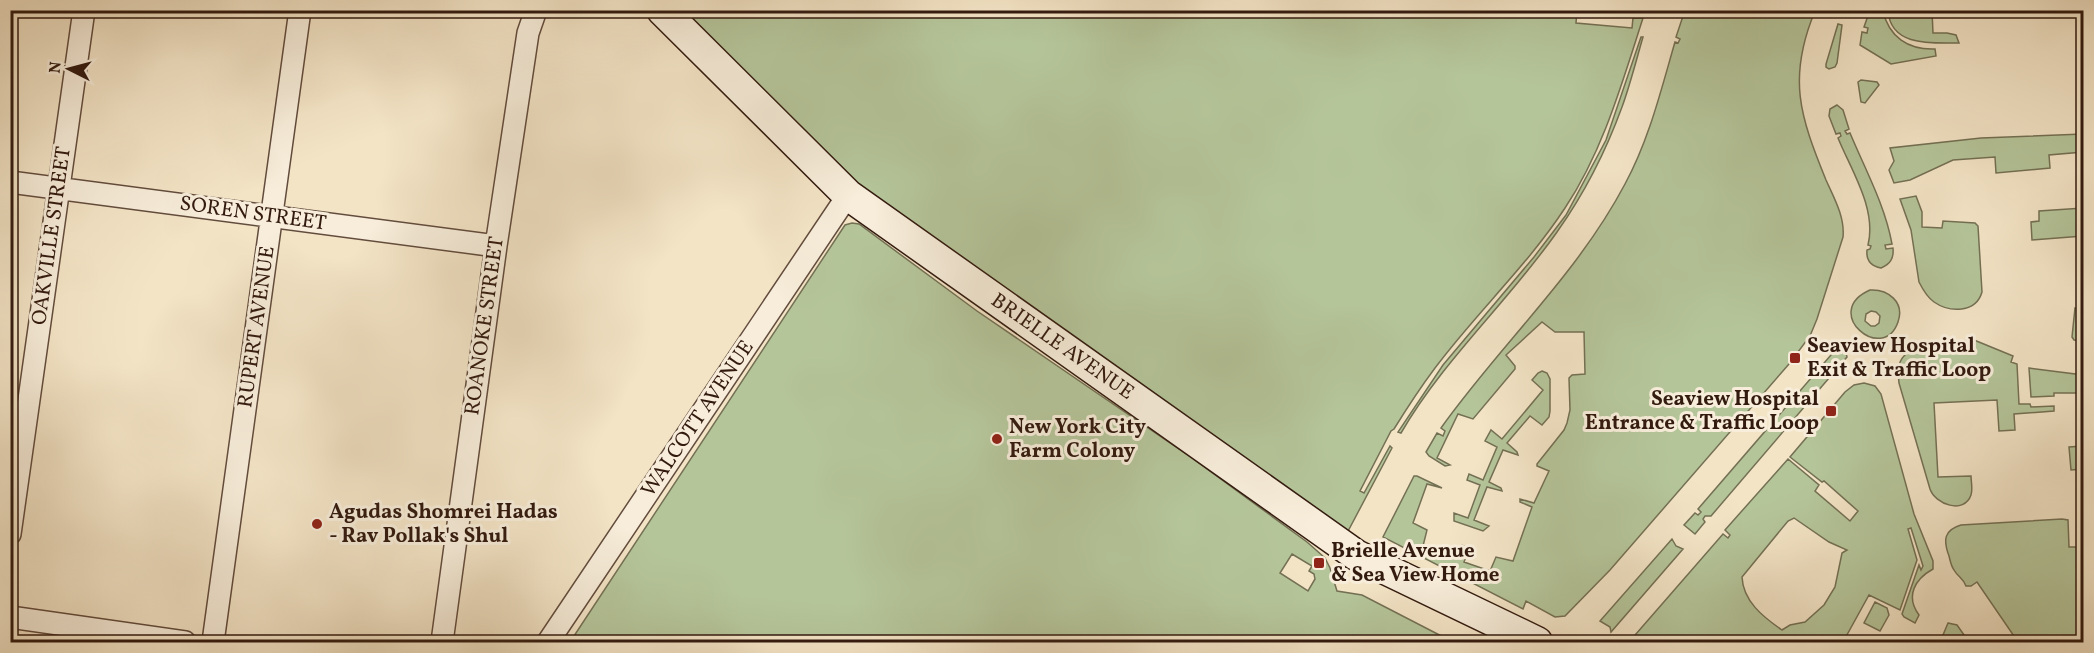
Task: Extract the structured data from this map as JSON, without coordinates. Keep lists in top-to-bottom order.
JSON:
{
  "streets": {
    "street": [
      "SOREN STREET",
      "OAKVILLE STREET",
      "ROANOKE STREET",
      "RUPERT AVENUE",
      "BRIELLE AVENUE",
      "WALCOTT AVENUE"
    ]
  },
  "crossings": [
    ["SOREN STREET", "OAKVILLE STREET"],
    ["SOREN STREET", "ROANOKE STREET"],
    ["SOREN STREET", "RUPERT AVENUE"],
    ["BRIELLE AVENUE", "WALCOTT AVENUE"]
  ],
  "places": {
    "transit": ["Seaview Hospital Exit & Traffic Loop", "Seaview Hospital Entrance & Traffic Loop", "Brielle Avenue & Sea View Home"],
    "other": ["New York City Farm Colony", "Agudas Shomrei Hadas - Rav Pollak's Shul"]
  },
  "north": "left"
}
